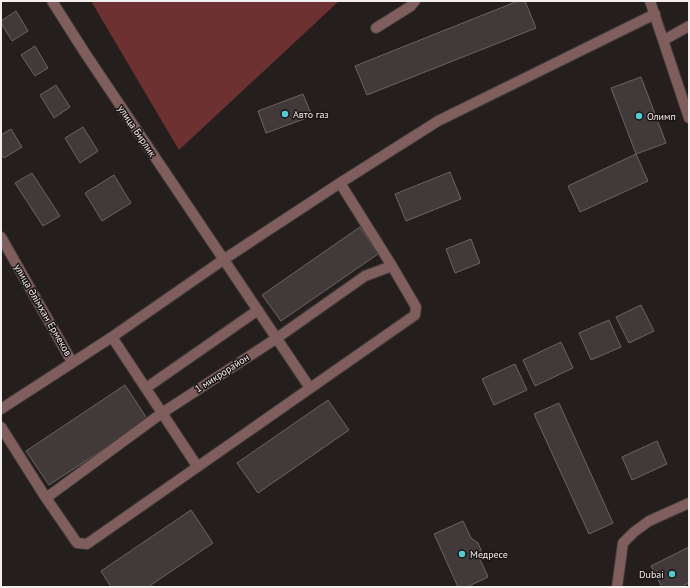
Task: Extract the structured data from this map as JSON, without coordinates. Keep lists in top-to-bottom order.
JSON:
{
  "streets": {
    "street": ["улица Бирлик", "улица Әлімхан Ермеков", "1 микрорайон"]
  },
  "crossings": [
    ["улица Бирлик", "1 микрорайон"]
  ],
  "places": [
    "Авто газ",
    "Олимп",
    "Медресе",
    "Dubai"
  ]
}
